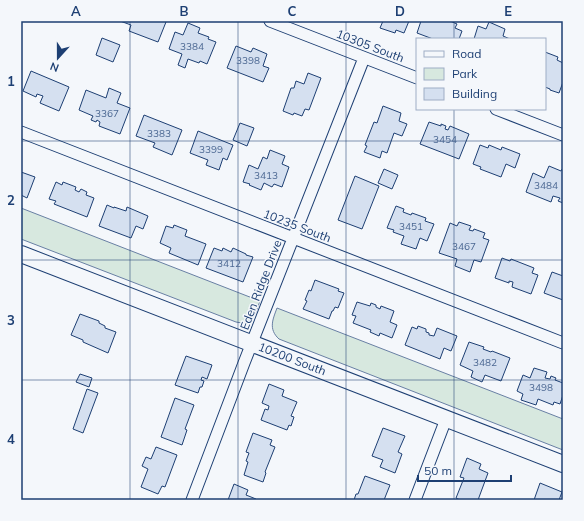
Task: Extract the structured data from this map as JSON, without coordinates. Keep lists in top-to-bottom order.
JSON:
{
  "streets": {
    "street": [
      "10305 South",
      "10235 South",
      "Eden Ridge Drive",
      "10200 South"
    ]
  },
  "crossings": [
    ["10305 South", "Eden Ridge Drive"],
    ["10235 South", "Eden Ridge Drive"],
    ["Eden Ridge Drive", "10200 South"]
  ],
  "house_numbers": [
    "3384",
    "3398",
    "3367",
    "3383",
    "3454",
    "3399",
    "3413",
    "3484",
    "3451",
    "3467",
    "3412",
    "3482",
    "3498"
  ],
  "legend": ["Road", "Park", "Building"],
  "scale_bar": "50 m",
  "north": "bottom",
  "grid": {
    "columns": [
      "A",
      "B",
      "C",
      "D",
      "E"
    ],
    "rows": [
      "1",
      "2",
      "3",
      "4"
    ]
  }
}
